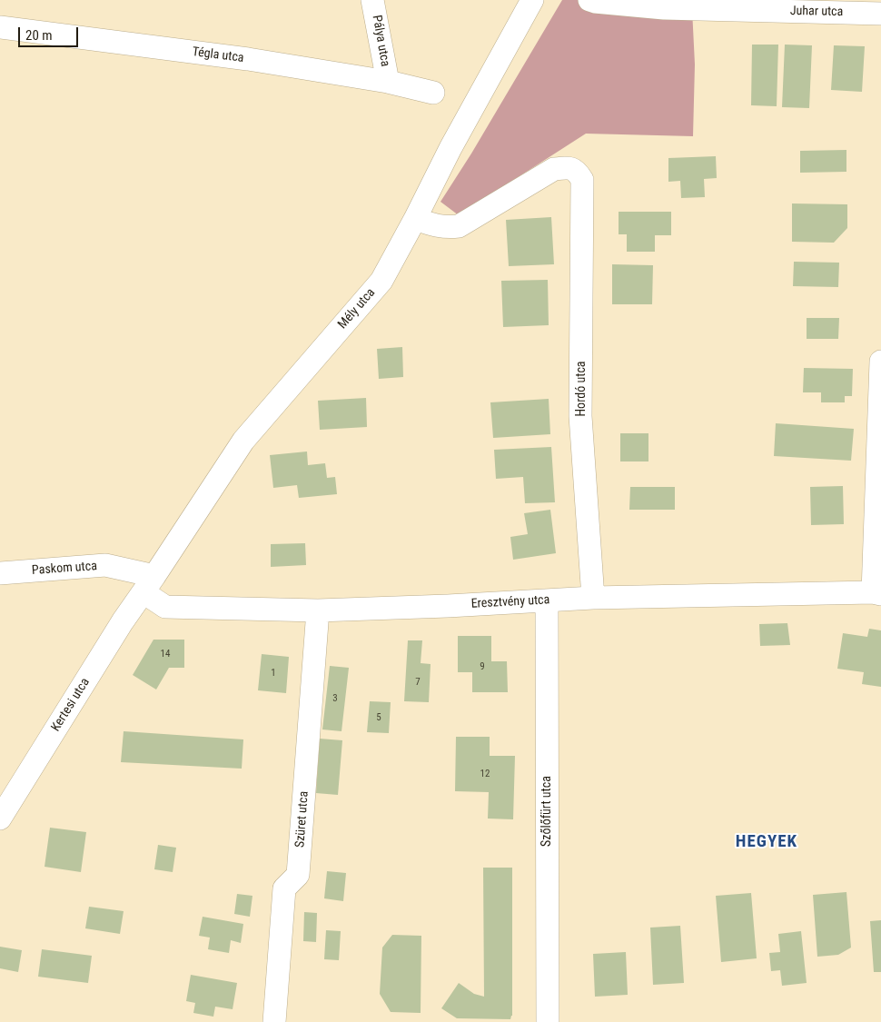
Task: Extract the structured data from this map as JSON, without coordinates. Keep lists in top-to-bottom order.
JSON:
{
  "streets": {
    "street": [
      "Juhar utca",
      "Pálya utca",
      "Tégla utca",
      "Mély utca",
      "Hordó utca",
      "Paskom utca",
      "Eresztvény utca",
      "Kertesi utca",
      "Szőlőfürt utca",
      "Szüret utca"
    ]
  },
  "crossings": [
    ["Pálya utca", "Tégla utca"],
    ["Mély utca", "Hordó utca"],
    ["Mély utca", "Paskom utca"],
    ["Mély utca", "Eresztvény utca"],
    ["Mély utca", "Kertesi utca"],
    ["Hordó utca", "Eresztvény utca"],
    ["Paskom utca", "Eresztvény utca"],
    ["Paskom utca", "Kertesi utca"],
    ["Eresztvény utca", "Kertesi utca"],
    ["Eresztvény utca", "Szőlőfürt utca"],
    ["Eresztvény utca", "Szüret utca"]
  ],
  "districts": ["HEGYEK"],
  "house_numbers": [
    "14",
    "9",
    "1",
    "7",
    "3",
    "5",
    "12"
  ],
  "scale_bar": "20 m"
}
